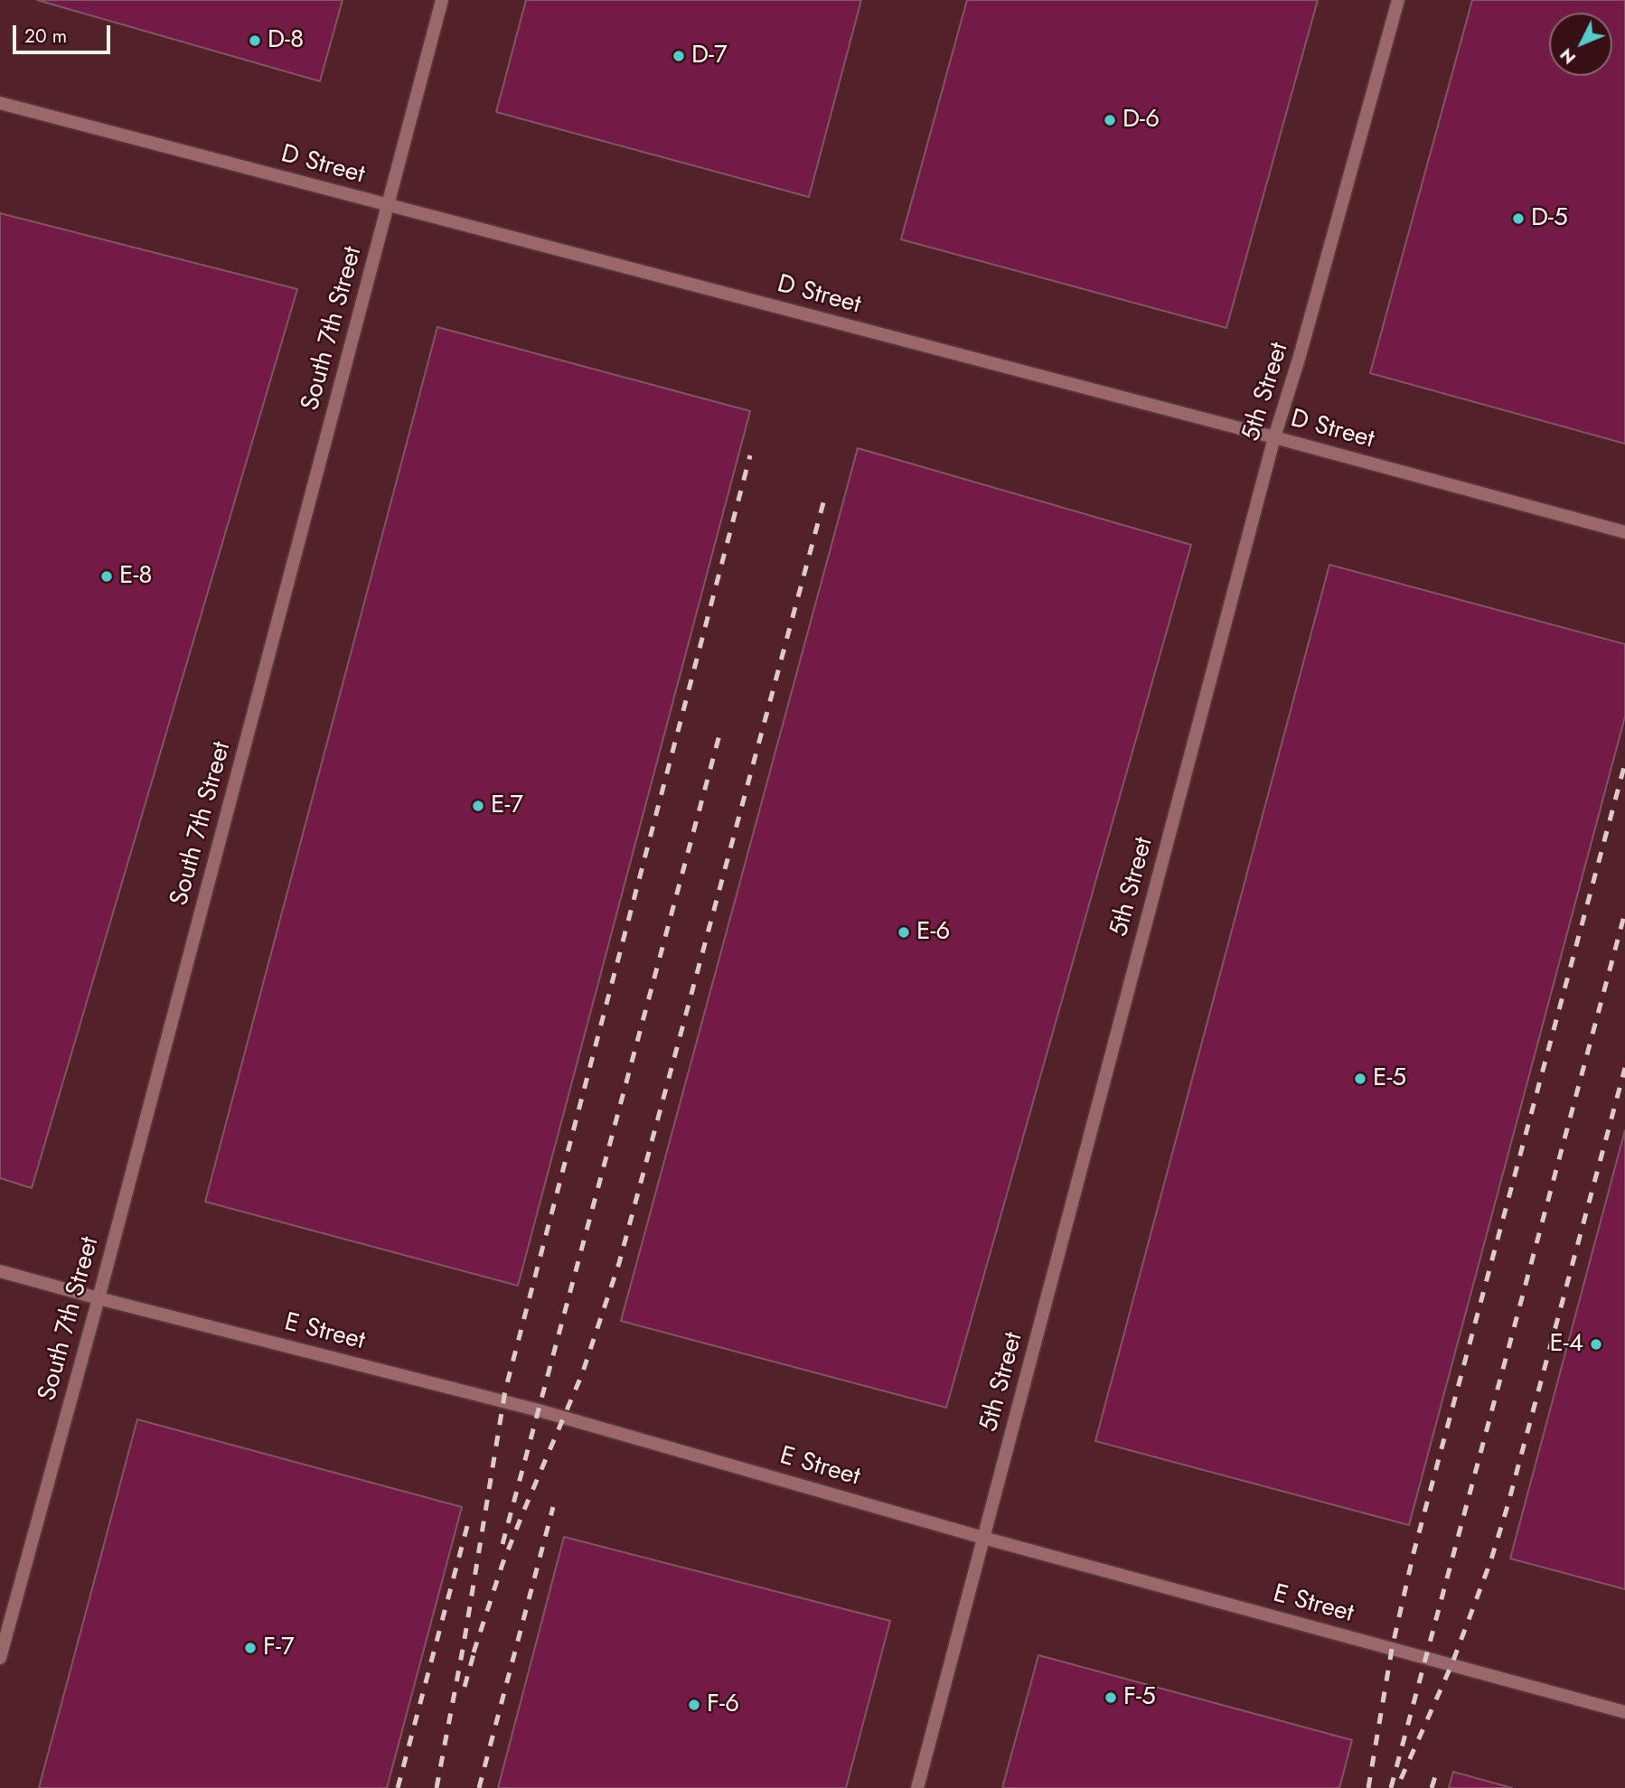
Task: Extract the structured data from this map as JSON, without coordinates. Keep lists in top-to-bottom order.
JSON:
{
  "streets": {
    "lane": [
      "D Street",
      "South 7th Street",
      "5th Street",
      "E Street"
    ]
  },
  "crossings": [
    ["D Street", "South 7th Street"],
    ["D Street", "5th Street"],
    ["South 7th Street", "E Street"],
    ["5th Street", "E Street"]
  ],
  "places": [
    "D-8",
    "D-7",
    "D-6",
    "D-5",
    "E-8",
    "E-7",
    "E-6",
    "E-5",
    "E-4",
    "F-7",
    "F-5",
    "F-6"
  ],
  "scale_bar": "20 m",
  "north": "bottom left"
}
